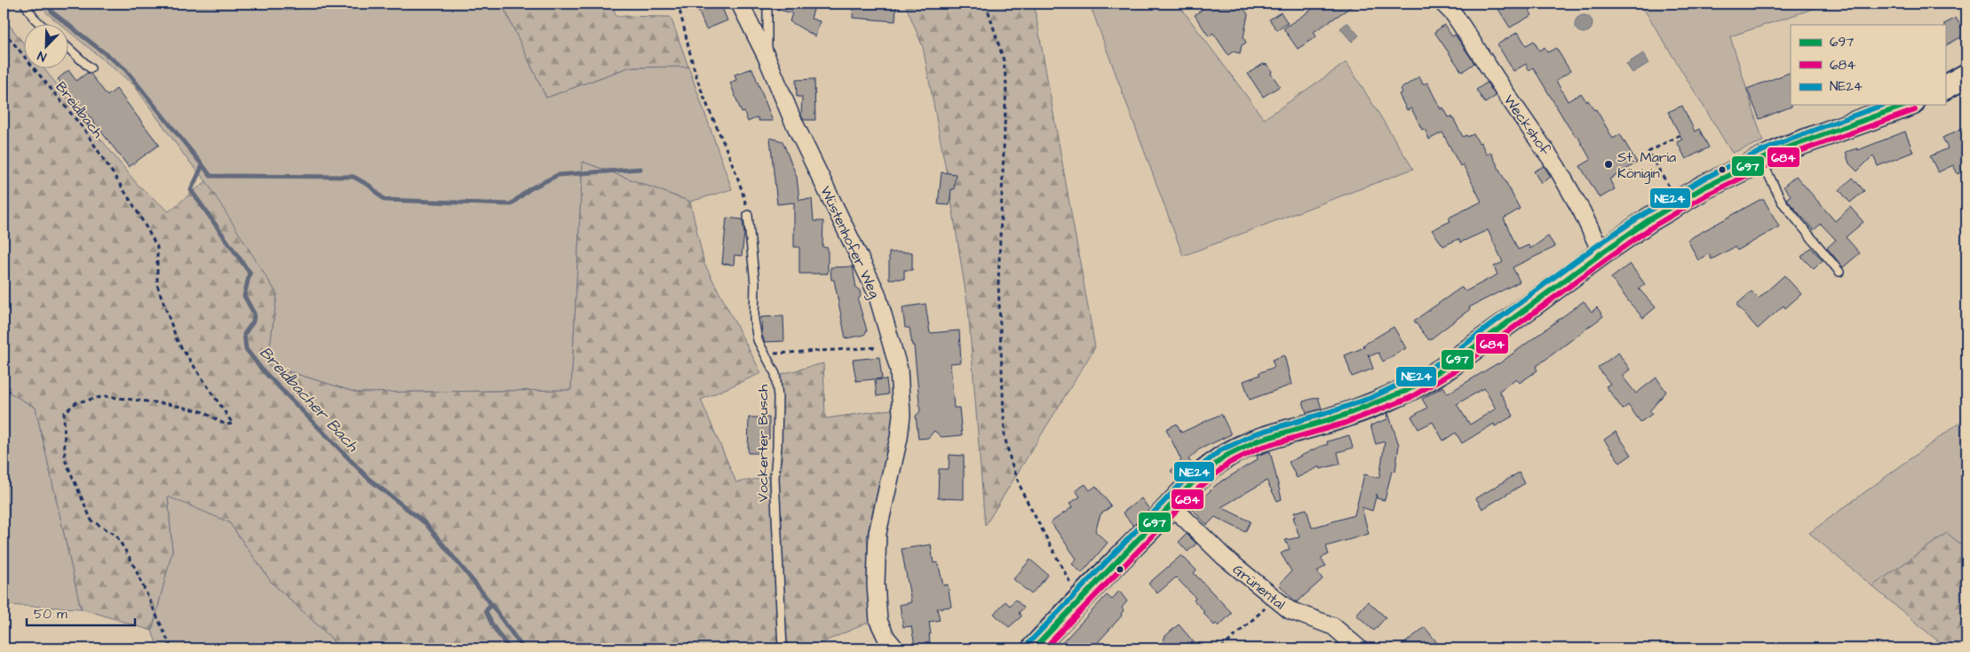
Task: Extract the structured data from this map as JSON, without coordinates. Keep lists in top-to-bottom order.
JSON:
{
  "streets": {
    "street": ["Weckshof", "Wüstenhofer Weg", "Grünental"],
    "lane": ["Vockerter Busch"],
    "path": ["Breidbach"]
  },
  "water": ["Breidbacher Bach"],
  "places": ["St. Maria Königin"],
  "lines": ["transit line 697", "transit line NE24", "transit line 684"],
  "legend": ["697", "684", "NE24"],
  "scale_bar": "50 m",
  "north": "bottom left"
}
